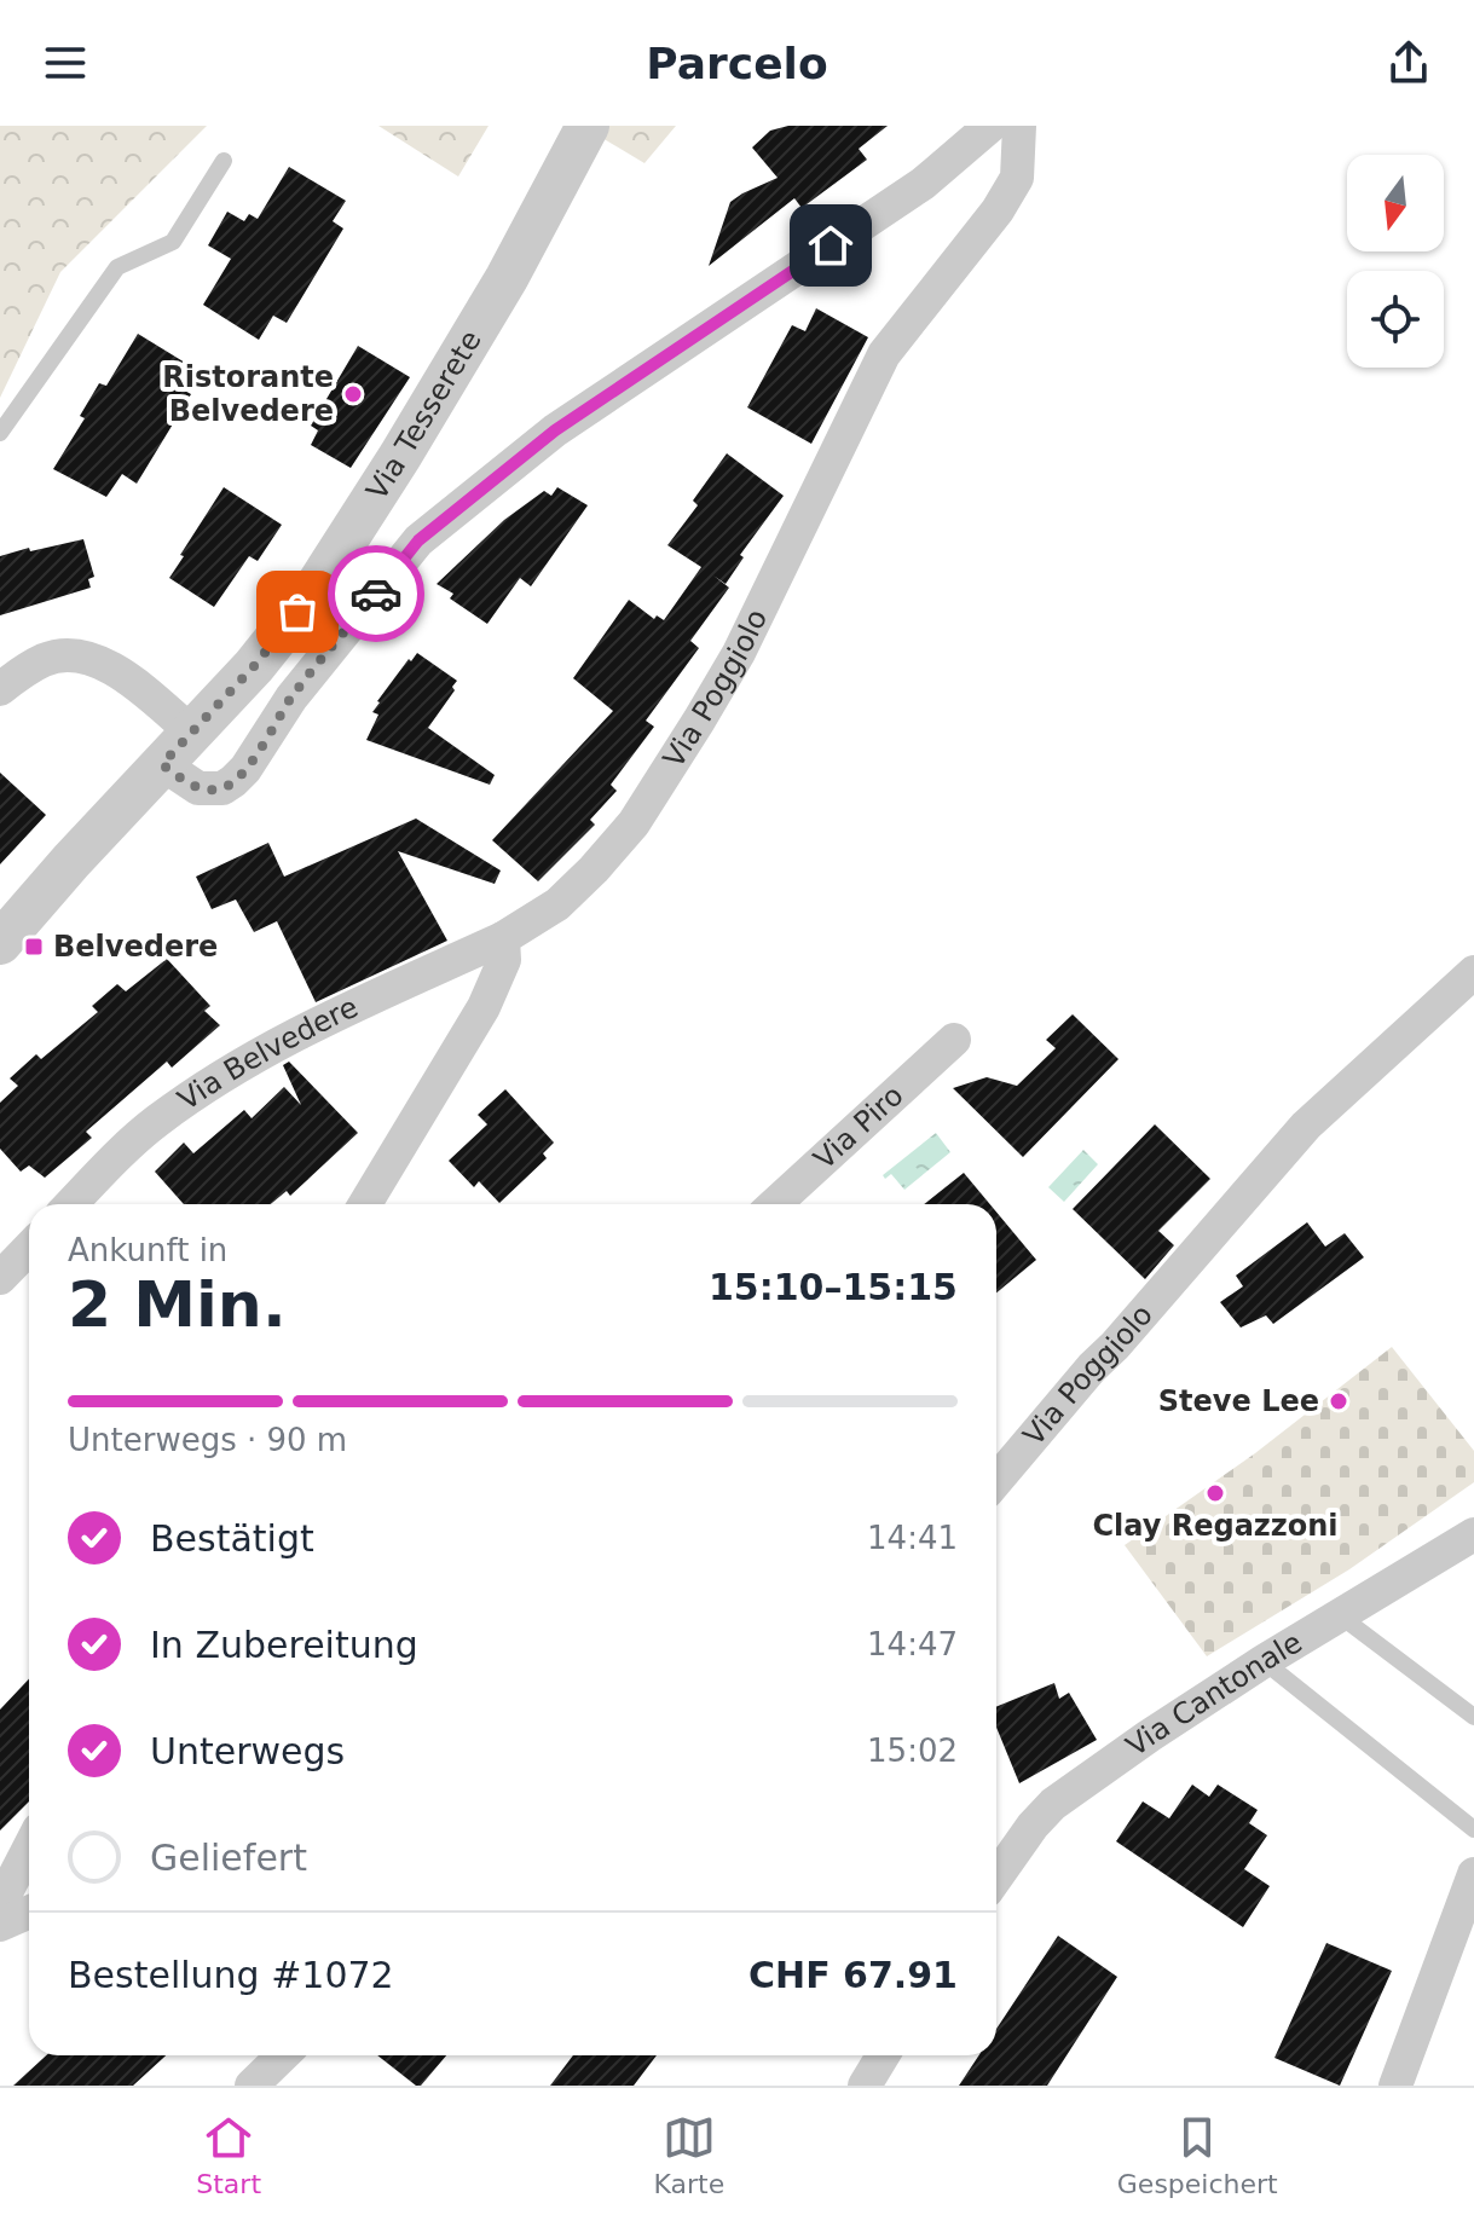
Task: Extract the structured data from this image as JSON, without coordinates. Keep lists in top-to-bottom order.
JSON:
{
  "streets": {
    "street": [
      "Via Tesserete",
      "Via Poggiolo",
      "Via Belvedere",
      "Via Piro",
      "Via Cantonale"
    ]
  },
  "crossings": [
    ["Via Poggiolo", "Via Belvedere"]
  ],
  "places": {
    "other": ["Ristorante Belvedere", "Steve Lee", "Clay Regazzoni"],
    "transit": ["Belvedere"]
  },
  "north": "bottom",
  "page": {
    "header": "Parcelo",
    "heading": ["2 Min.", "Ankunft in", "15:10–15:15"],
    "panel": ["Bestellung #1072", "CHF 67.91"],
    "bar": "Unterwegs · 90 m",
    "list": [
      ["Bestätigt", "14:41"],
      ["In Zubereitung", "14:47"],
      ["Unterwegs", "15:02"],
      "Geliefert"
    ],
    "tabs": ["Start", "Karte", "Gespeichert"]
  }
}
